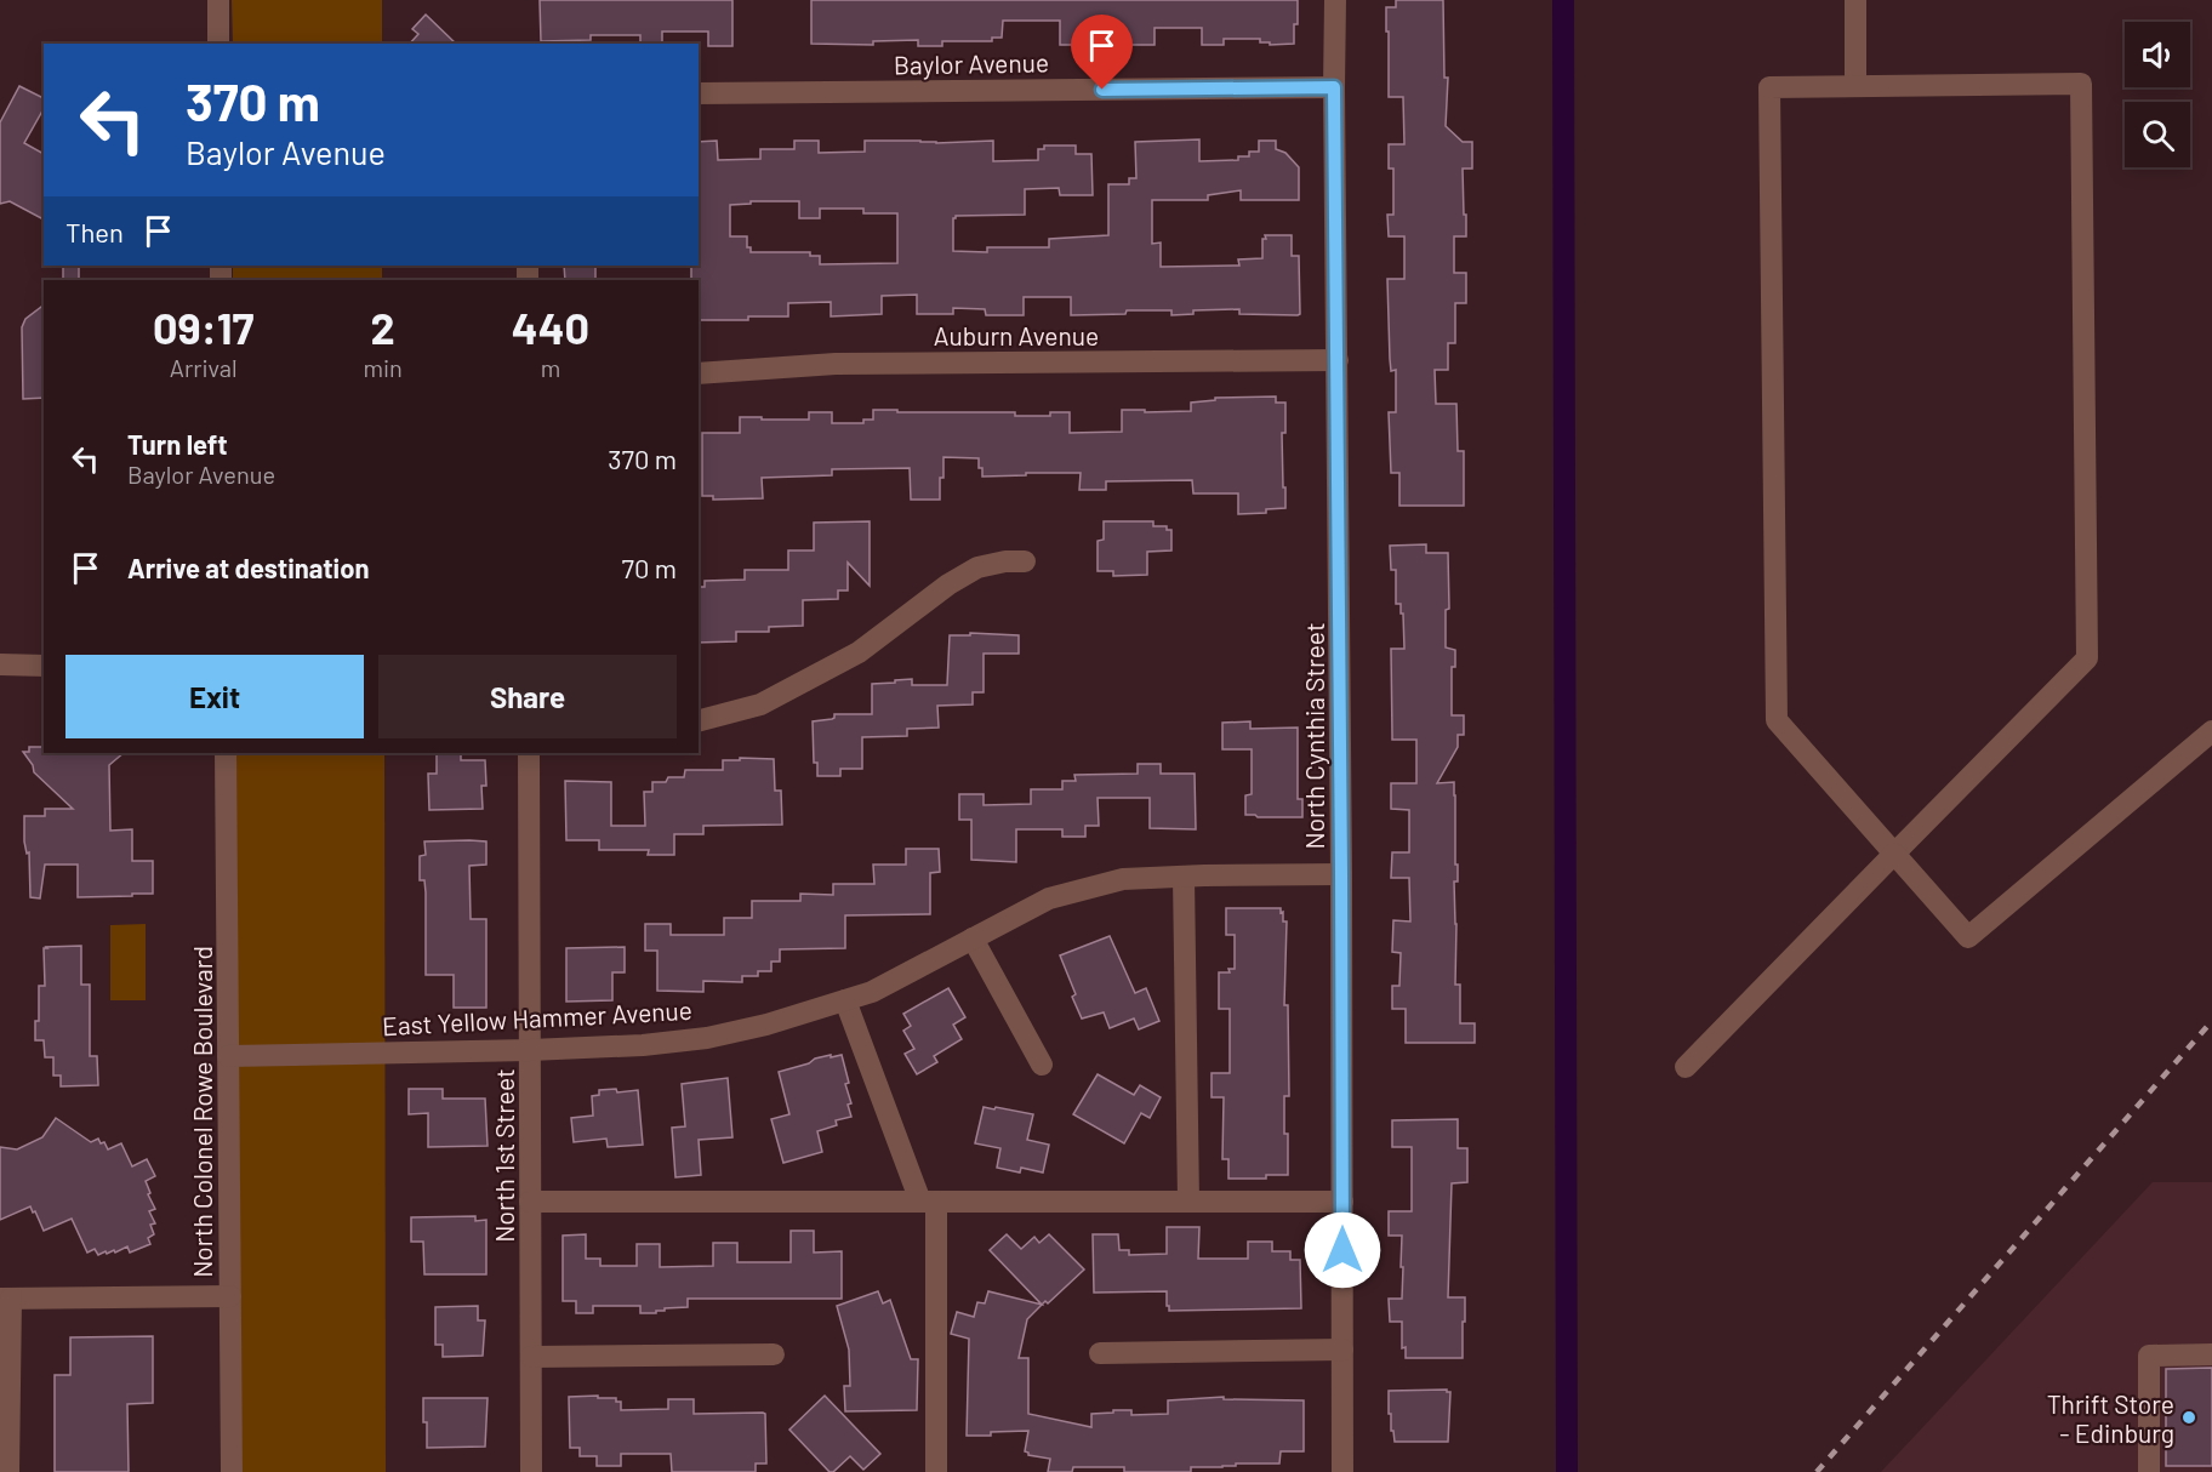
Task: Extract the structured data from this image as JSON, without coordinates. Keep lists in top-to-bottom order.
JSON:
{
  "streets": {
    "street": [
      "Baylor Avenue",
      "Auburn Avenue",
      "North Cynthia Street",
      "East Yellow Hammer Avenue",
      "North Colonel Rowe Boulevard",
      "North 1st Street"
    ]
  },
  "crossings": [
    ["Baylor Avenue", "North Cynthia Street"],
    ["Auburn Avenue", "North Cynthia Street"],
    ["North Cynthia Street", "East Yellow Hammer Avenue"],
    ["East Yellow Hammer Avenue", "North Colonel Rowe Boulevard"],
    ["East Yellow Hammer Avenue", "North 1st Street"]
  ],
  "places": ["Thrift Store - Edinburg"],
  "page": {
    "turn": ["370 m", "Baylor Avenue"],
    "then": "Then",
    "eta": [
      "09:17",
      "Arrival",
      "2",
      "min",
      "440",
      "m"
    ],
    "list": [
      {
        "name": "Turn left",
        "note": "Baylor Avenue",
        "value": "370 m"
      },
      {
        "name": "Arrive at destination",
        "value": "70 m"
      }
    ],
    "buttons": ["Exit", "Share"]
  }
}
